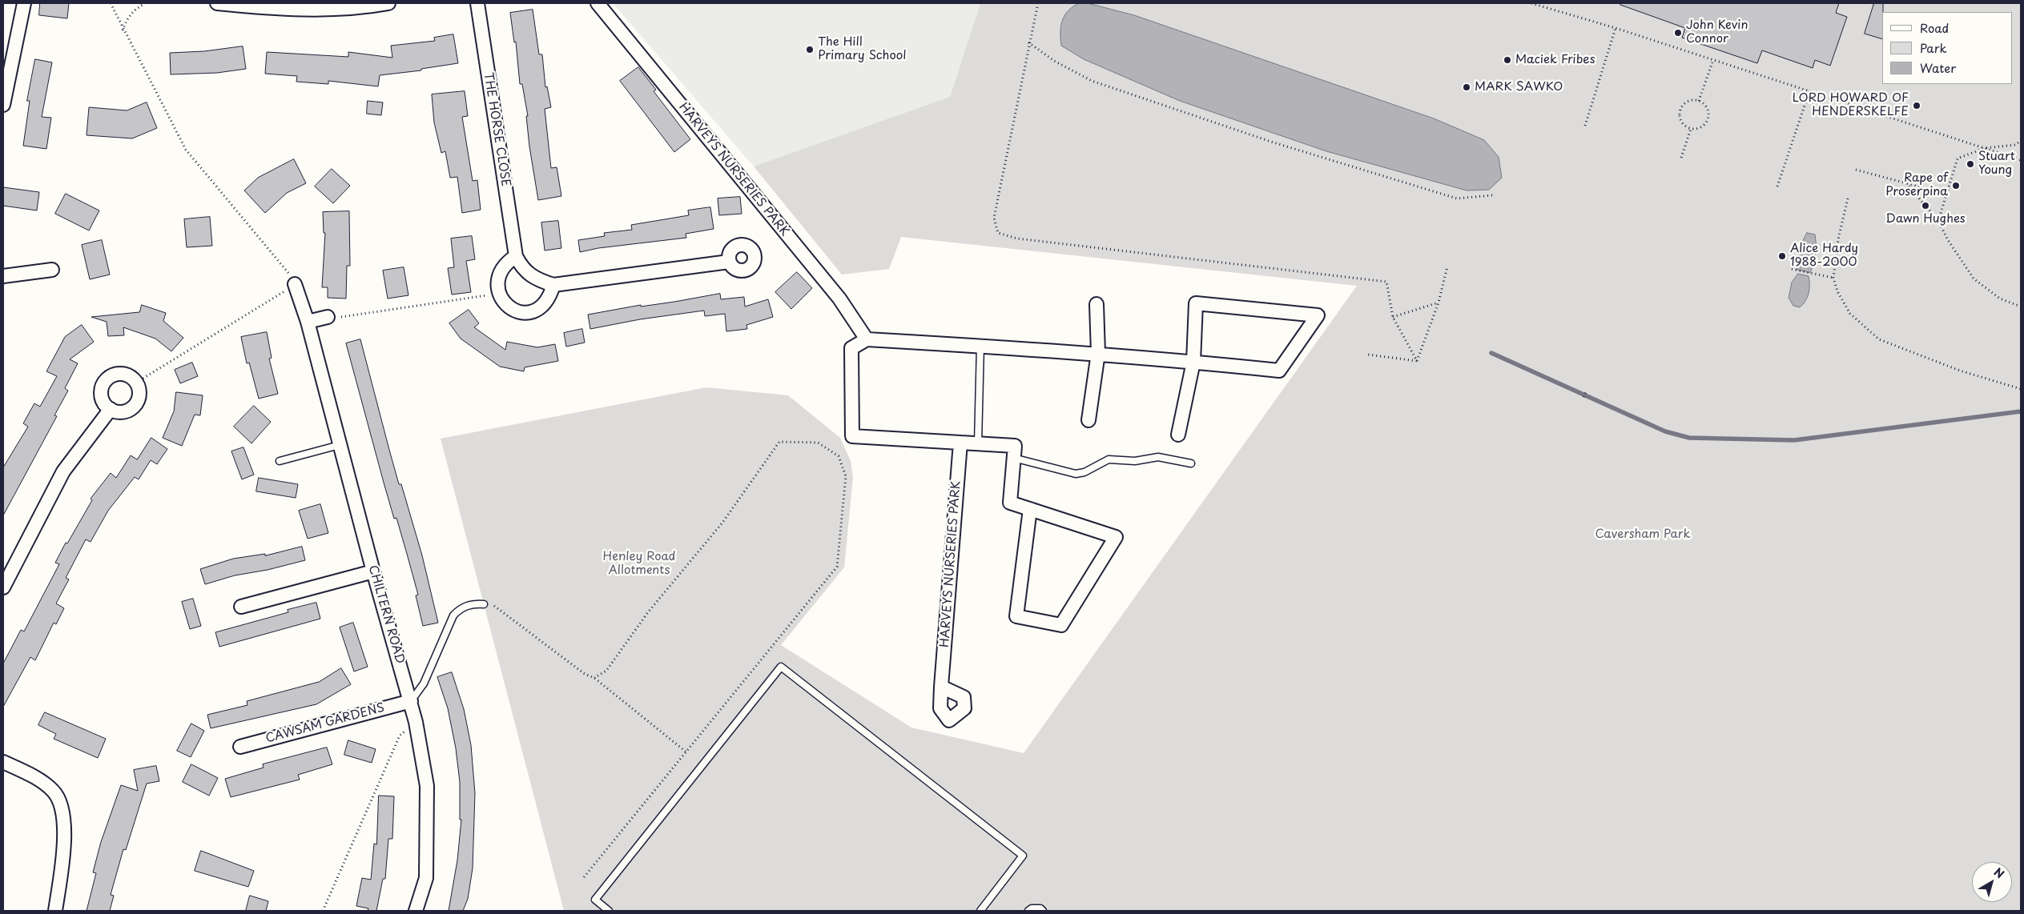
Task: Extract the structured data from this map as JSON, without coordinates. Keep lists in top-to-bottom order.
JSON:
{
  "streets": {
    "street": [
      "THE HORSE CLOSE",
      "HARVEYS NURSERIES PARK",
      "CHILTERN ROAD",
      "CAWSAM GARDENS"
    ]
  },
  "crossings": [
    ["CHILTERN ROAD", "CAWSAM GARDENS"]
  ],
  "parks": ["Caversham Park", "Henley Road Allotments"],
  "places": [
    "John Kevin Connor",
    "The Hill Primary School",
    "Maciek Fribes",
    "MARK SAWKO",
    "LORD HOWARD OF HENDERSKELFE",
    "Stuart Young",
    "Rape of Proserpina",
    "Dawn Hughes",
    "Alice Hardy 1988-2000"
  ],
  "legend": ["Road", "Park", "Water"],
  "north": "top right"
}
